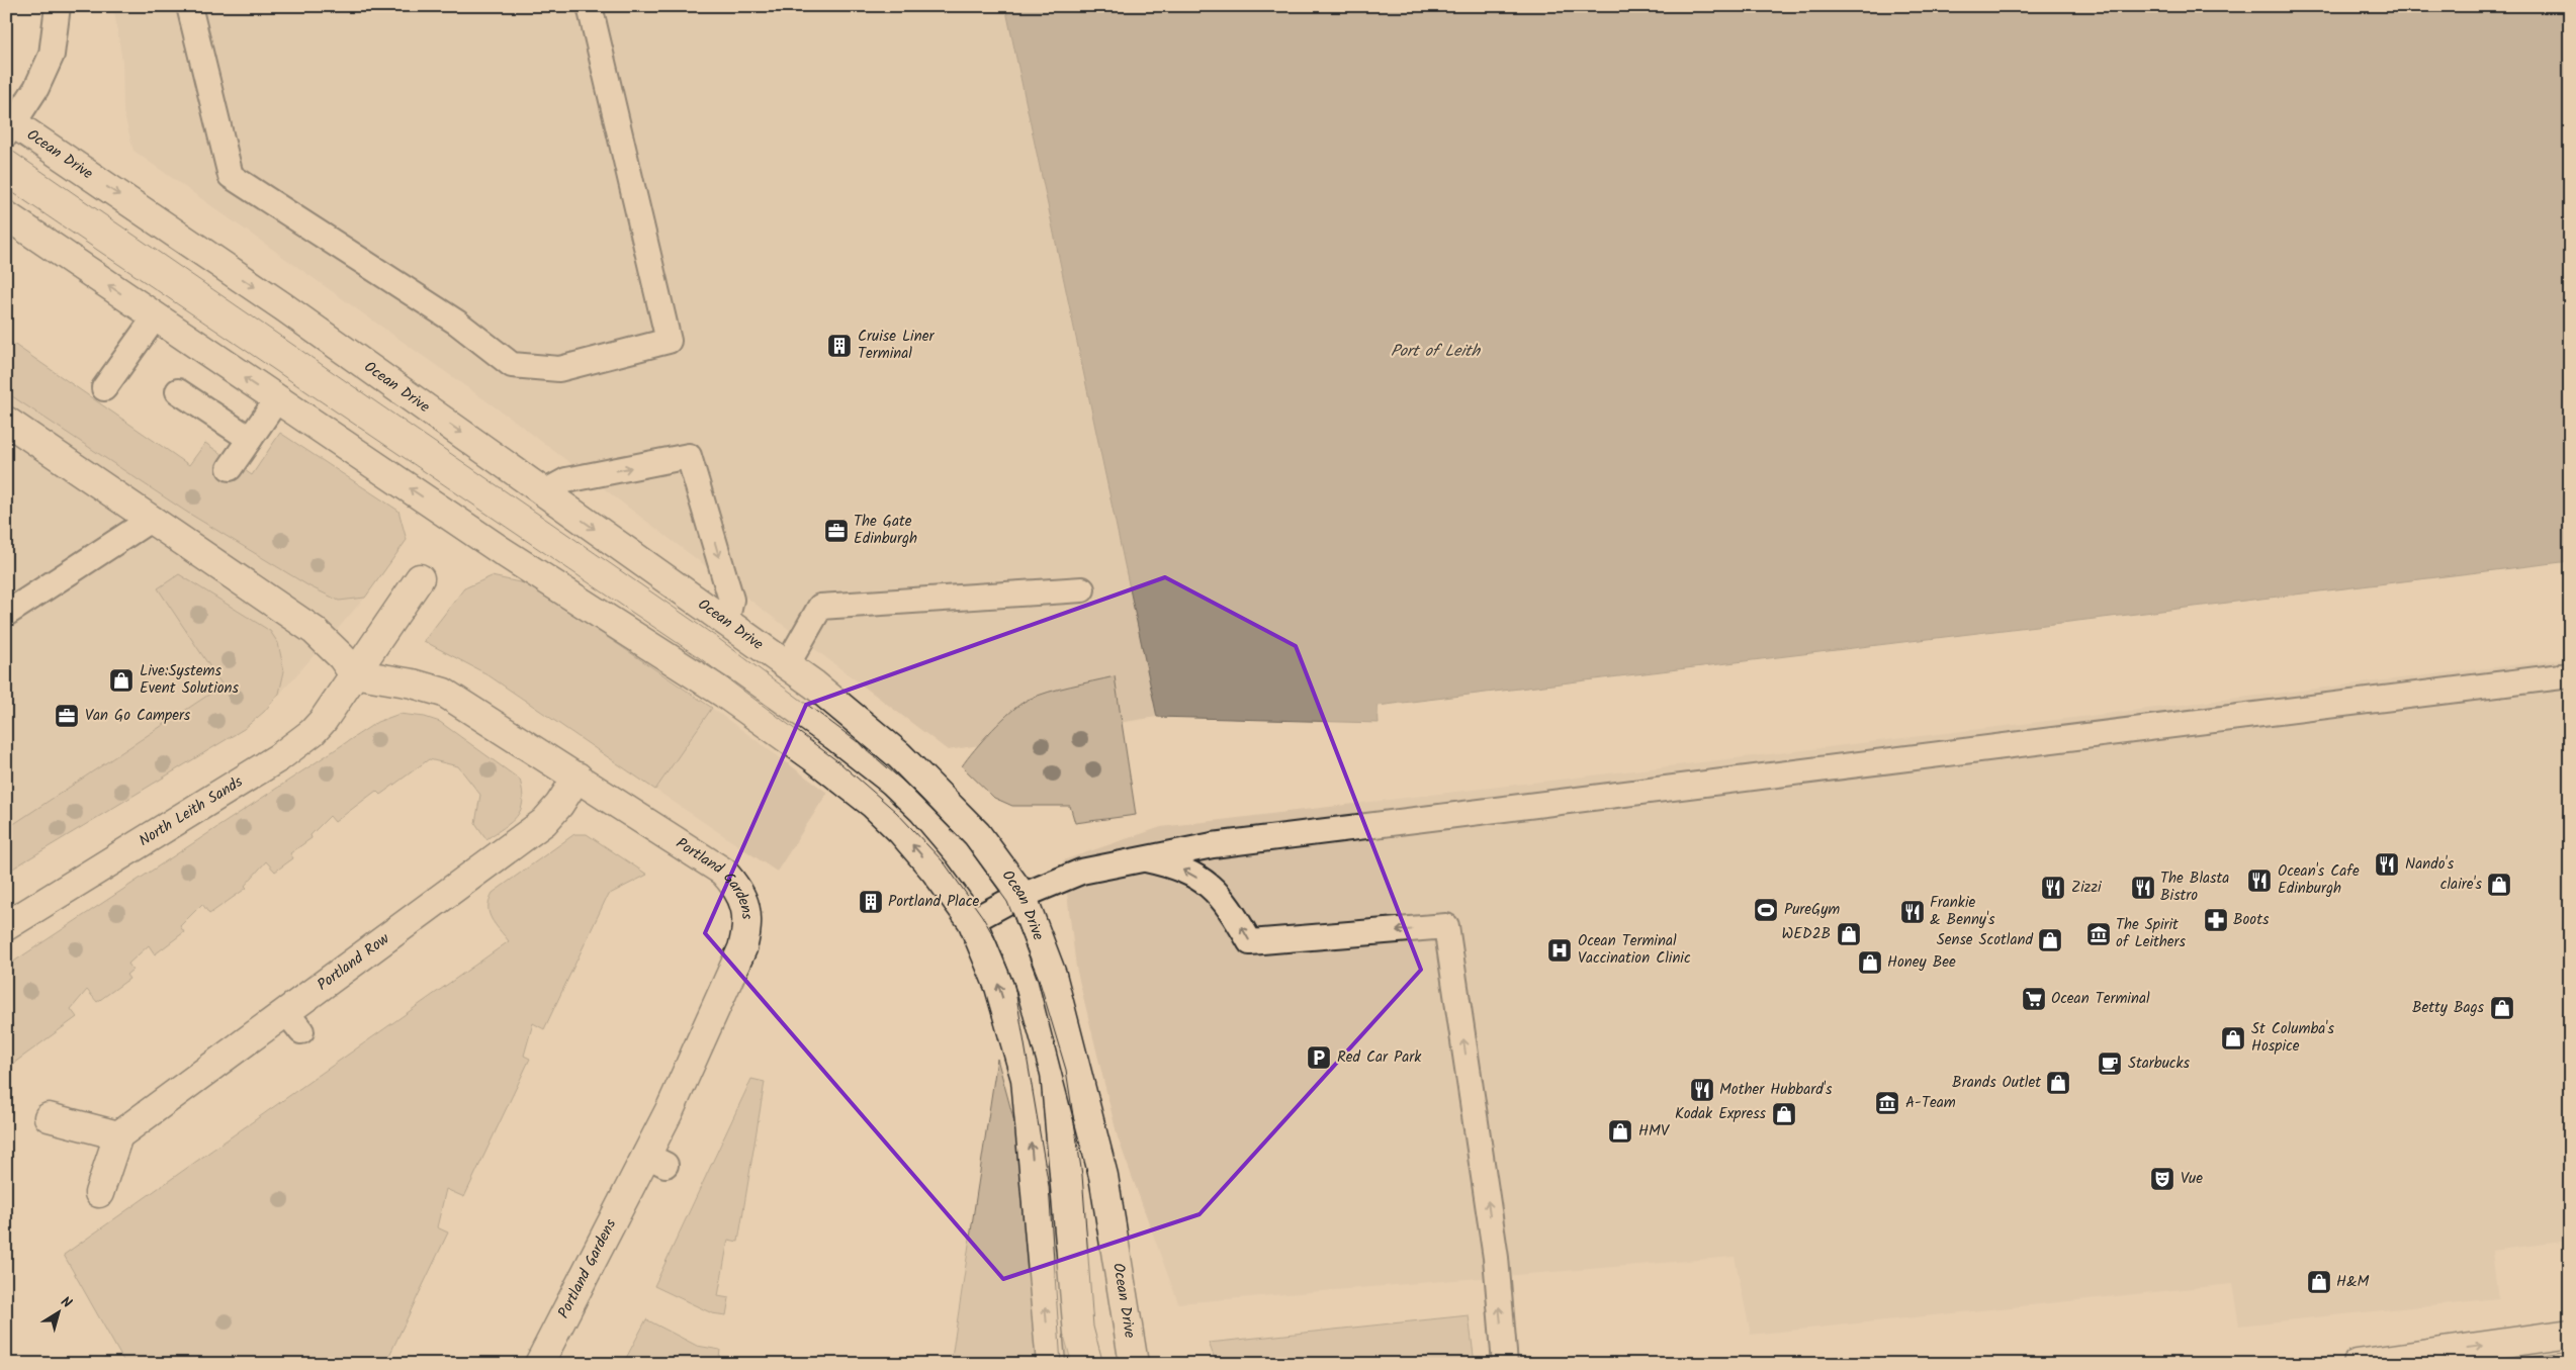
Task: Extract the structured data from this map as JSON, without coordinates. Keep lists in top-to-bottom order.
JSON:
{
  "streets": {
    "street": [
      "Ocean Drive",
      "North Leith Sands",
      "Portland Gardens",
      "Portland Row"
    ]
  },
  "crossings": [
    ["North Leith Sands", "Portland Gardens"],
    ["Portland Gardens", "Portland Row"]
  ],
  "water": ["Port of Leith"],
  "places": {
    "building": ["Cruise Liner Terminal", "Portland Place"],
    "office": ["The Gate Edinburgh", "Van Go Campers"],
    "shop": [
      "Live:Systems Event Solutions",
      "claire's",
      "WED2B",
      "Sense Scotland",
      "Honey Bee",
      "Betty Bags",
      "St Columba's Hospice",
      "Brands Outlet",
      "Kodak Express",
      "HMV",
      "H&M"
    ],
    "restaurant": [
      "Nando's",
      "Ocean's Cafe Edinburgh",
      "Zizzi",
      "The Blasta Bistro",
      "Frankie & Benny's",
      "Mother Hubbard's"
    ],
    "sports": ["PureGym"],
    "pharmacy": ["Boots"],
    "museum": ["The Spirit of Leithers", "A-Team"],
    "hospital": ["Ocean Terminal Vaccination Clinic"],
    "supermarket": ["Ocean Terminal"],
    "parking": ["Red Car Park"],
    "cafe": ["Starbucks"],
    "theatre": ["Vue"]
  },
  "north": "top right"
}
